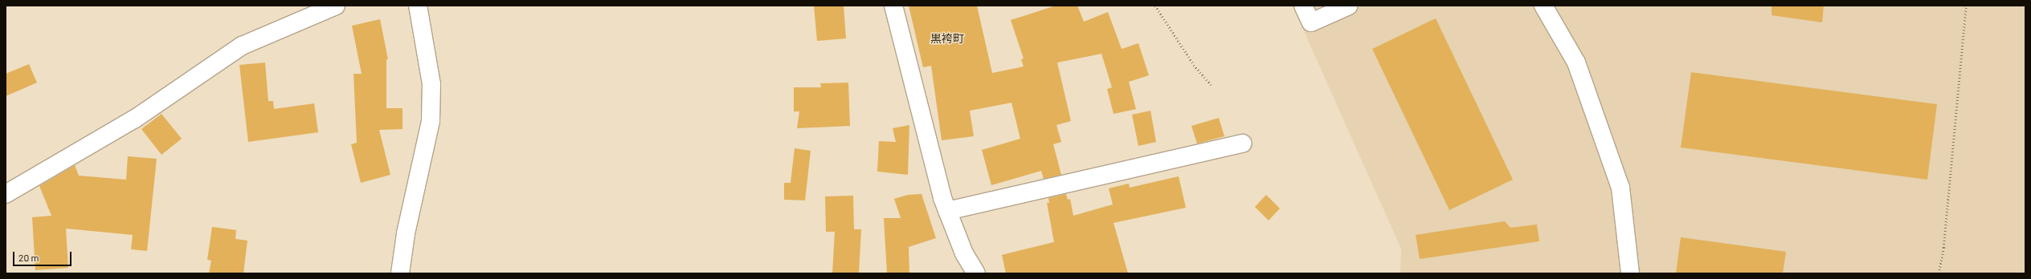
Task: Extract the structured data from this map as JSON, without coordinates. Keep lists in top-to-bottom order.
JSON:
{
  "districts": ["黒袴町"],
  "scale_bar": "20 m"
}
